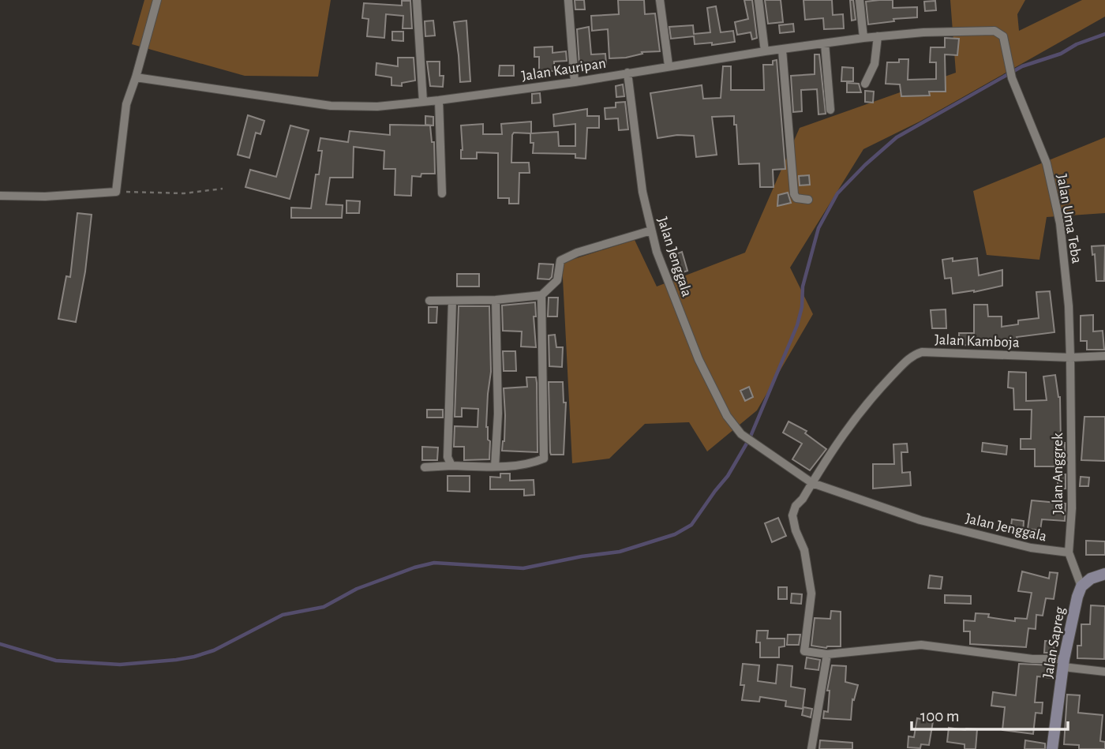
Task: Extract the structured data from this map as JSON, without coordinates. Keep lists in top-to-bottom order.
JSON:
{
  "streets": {
    "main road": ["Jalan Sapreg"],
    "street": [
      "Jalan Kauripan",
      "Jalan Uma Teba",
      "Jalan Jenggala",
      "Jalan Kamboja",
      "Jalan Anggrek"
    ]
  },
  "crossings": [
    ["Jalan Kauripan", "Jalan Uma Teba"],
    ["Jalan Kauripan", "Jalan Jenggala"],
    ["Jalan Uma Teba", "Jalan Kamboja"],
    ["Jalan Uma Teba", "Jalan Anggrek"],
    ["Jalan Jenggala", "Jalan Kamboja"],
    ["Jalan Jenggala", "Jalan Anggrek"],
    ["Jalan Kamboja", "Jalan Anggrek"],
    ["Jalan Anggrek", "Jalan Sapreg"]
  ],
  "scale_bar": "100 m"
}
